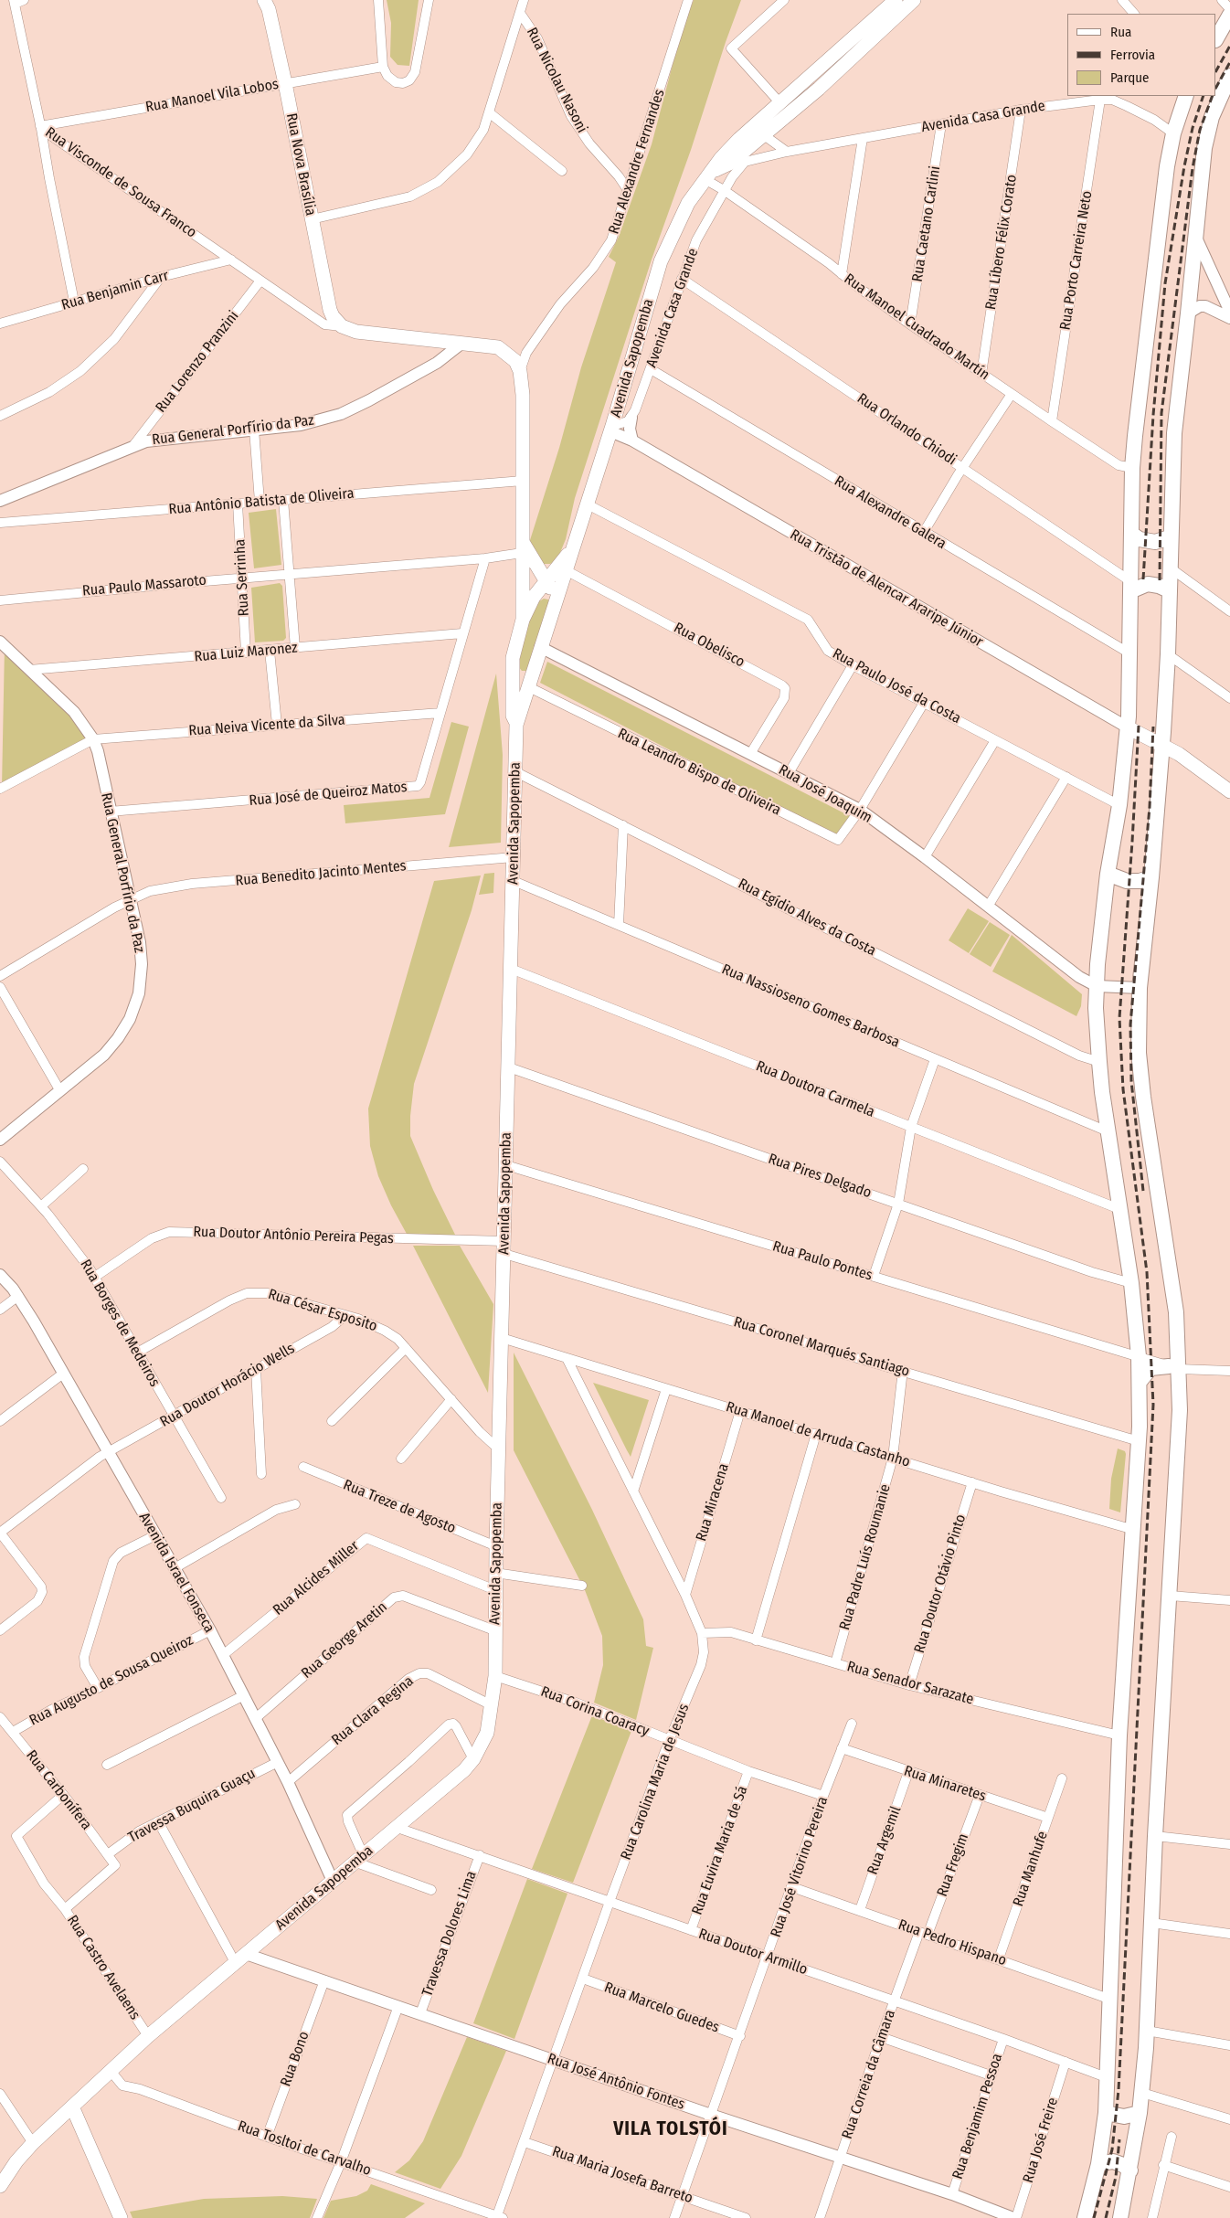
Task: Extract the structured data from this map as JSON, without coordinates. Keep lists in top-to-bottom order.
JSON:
{
  "streets": {
    "main road": [
      "Rua Nova Brasília",
      "Rua Visconde de Sousa Franco",
      "Avenida Sapopemba",
      "Rua Tristão de Alencar Araripe Júnior"
    ],
    "street": [
      "Rua Nicolau Nasoni",
      "Rua Manoel Vila Lobos",
      "Avenida Casa Grande",
      "Rua Alexandre Fernandes",
      "Rua Caetano Carlini",
      "Rua Líbero Félix Corato",
      "Rua Porto Carreira Neto",
      "Rua Benjamin Carr",
      "Rua Manoel Cuadrado Martín",
      "Rua Lorenzo Pranzini",
      "Rua Orlando Chiodi",
      "Rua General Porfírio da Paz",
      "Rua Antônio Batista de Oliveira",
      "Rua Alexandre Galera",
      "Rua Serrinha",
      "Rua Paulo Massaroto",
      "Rua Obelisco",
      "Rua Luiz Maronez",
      "Rua Paulo José da Costa",
      "Rua Neiva Vicente da Silva",
      "Rua Leandro Bispo de Oliveira",
      "Rua José de Queiroz Matos",
      "Rua José Joaquim",
      "Rua Benedito Jacinto Mentes",
      "Rua Egídio Alves da Costa",
      "Rua Nassioseno Gomes Barbosa",
      "Rua Doutora Carmela",
      "Rua Pires Delgado",
      "Rua Doutor Antônio Pereira Pegas",
      "Rua Paulo Pontes",
      "Rua César Esposito",
      "Rua Borges de Medeiros",
      "Rua Coronel Marqués Santiago",
      "Rua Doutor Horácio Wells",
      "Rua Manoel de Arruda Castanho",
      "Rua Miracena",
      "Rua Treze de Agosto",
      "Rua Padre Luís Roumanie",
      "Avenida Israel Fonseca",
      "Rua Alcides Miller",
      "Rua Doutor Otávio Pinto",
      "Rua George Aretin",
      "Rua Augusto de Sousa Queiroz",
      "Rua Senador Sarazate",
      "Rua Clara Regina",
      "Rua Corina Coaracy",
      "Rua Carolina Maria de Jesus",
      "Rua Minaretes",
      "Rua Carbonífera",
      "Travessa Buquira Guaçu",
      "Rua Argemil",
      "Rua Euvira Maria de Sá",
      "Rua Fregim",
      "Rua José Vitorino Pereira",
      "Rua Manhufe",
      "Travessa Dolores Lima",
      "Rua Pedro Hispano",
      "Rua Doutor Armillo",
      "Rua Castro Avelaens",
      "Rua Marcelo Guedes",
      "Rua Bono",
      "Rua Correia da Câmara",
      "Rua José Antônio Fontes",
      "Rua Benjamim Pessoa",
      "Rua José Freire",
      "Rua Tosltoi de Carvalho",
      "Rua Maria Josefa Barreto"
    ]
  },
  "crossings": [
    ["Rua Nicolau Nasoni", "Rua Alexandre Fernandes"],
    ["Rua Manoel Vila Lobos", "Rua Nova Brasília"],
    ["Rua Manoel Vila Lobos", "Rua Visconde de Sousa Franco"],
    ["Avenida Casa Grande", "Rua Caetano Carlini"],
    ["Avenida Casa Grande", "Rua Líbero Félix Corato"],
    ["Avenida Casa Grande", "Rua Porto Carreira Neto"],
    ["Avenida Casa Grande", "Rua Manoel Cuadrado Martín"],
    ["Avenida Casa Grande", "Avenida Sapopemba"],
    ["Avenida Casa Grande", "Rua Orlando Chiodi"],
    ["Avenida Casa Grande", "Rua Alexandre Galera"],
    ["Rua Nova Brasília", "Rua Visconde de Sousa Franco"],
    ["Rua Visconde de Sousa Franco", "Rua Benjamin Carr"],
    ["Rua Visconde de Sousa Franco", "Rua Lorenzo Pranzini"],
    ["Rua Visconde de Sousa Franco", "Rua General Porfírio da Paz"],
    ["Rua Caetano Carlini", "Rua Manoel Cuadrado Martín"],
    ["Rua Líbero Félix Corato", "Rua Manoel Cuadrado Martín"],
    ["Rua Porto Carreira Neto", "Rua Manoel Cuadrado Martín"],
    ["Rua Manoel Cuadrado Martín", "Avenida Sapopemba"],
    ["Avenida Sapopemba", "Rua Tristão de Alencar Araripe Júnior"],
    ["Avenida Sapopemba", "Rua Obelisco"],
    ["Avenida Sapopemba", "Rua Paulo José da Costa"],
    ["Avenida Sapopemba", "Rua Leandro Bispo de Oliveira"],
    ["Avenida Sapopemba", "Rua José Joaquim"],
    ["Avenida Sapopemba", "Rua Benedito Jacinto Mentes"],
    ["Avenida Sapopemba", "Rua Egídio Alves da Costa"],
    ["Avenida Sapopemba", "Rua Nassioseno Gomes Barbosa"],
    ["Avenida Sapopemba", "Rua Doutora Carmela"],
    ["Avenida Sapopemba", "Rua Pires Delgado"],
    ["Avenida Sapopemba", "Rua Doutor Antônio Pereira Pegas"],
    ["Avenida Sapopemba", "Rua Paulo Pontes"],
    ["Avenida Sapopemba", "Rua César Esposito"],
    ["Avenida Sapopemba", "Rua Coronel Marqués Santiago"],
    ["Avenida Sapopemba", "Rua Manoel de Arruda Castanho"],
    ["Avenida Sapopemba", "Rua Treze de Agosto"],
    ["Avenida Sapopemba", "Avenida Israel Fonseca"],
    ["Avenida Sapopemba", "Rua Alcides Miller"],
    ["Avenida Sapopemba", "Rua George Aretin"],
    ["Avenida Sapopemba", "Rua Clara Regina"],
    ["Avenida Sapopemba", "Rua Corina Coaracy"],
    ["Avenida Sapopemba", "Rua Doutor Armillo"],
    ["Avenida Sapopemba", "Rua Castro Avelaens"],
    ["Avenida Sapopemba", "Rua José Antônio Fontes"],
    ["Avenida Sapopemba", "Rua Tosltoi de Carvalho"],
    ["Rua Lorenzo Pranzini", "Rua General Porfírio da Paz"],
    ["Rua General Porfírio da Paz", "Rua Luiz Maronez"],
    ["Rua General Porfírio da Paz", "Rua Neiva Vicente da Silva"],
    ["Rua General Porfírio da Paz", "Rua José de Queiroz Matos"],
    ["Rua General Porfírio da Paz", "Rua Benedito Jacinto Mentes"],
    ["Rua Antônio Batista de Oliveira", "Rua Serrinha"],
    ["Rua Serrinha", "Rua Paulo Massaroto"],
    ["Rua Serrinha", "Rua Luiz Maronez"],
    ["Rua Paulo Massaroto", "Rua José de Queiroz Matos"],
    ["Rua Obelisco", "Rua José Joaquim"],
    ["Rua Luiz Maronez", "Rua José de Queiroz Matos"],
    ["Rua Neiva Vicente da Silva", "Rua José de Queiroz Matos"],
    ["Rua Leandro Bispo de Oliveira", "Rua José Joaquim"],
    ["Rua Doutor Antônio Pereira Pegas", "Rua Borges de Medeiros"],
    ["Rua Doutor Antônio Pereira Pegas", "Rua Coronel Marqués Santiago"],
    ["Rua César Esposito", "Rua Borges de Medeiros"],
    ["Rua César Esposito", "Rua Doutor Horácio Wells"],
    ["Rua Borges de Medeiros", "Rua Doutor Horácio Wells"],
    ["Rua Coronel Marqués Santiago", "Rua Padre Luís Roumanie"],
    ["Rua Doutor Horácio Wells", "Avenida Israel Fonseca"],
    ["Rua Manoel de Arruda Castanho", "Rua Miracena"],
    ["Rua Manoel de Arruda Castanho", "Rua Padre Luís Roumanie"],
    ["Rua Manoel de Arruda Castanho", "Rua Doutor Otávio Pinto"],
    ["Rua Manoel de Arruda Castanho", "Rua Carolina Maria de Jesus"],
    ["Rua Miracena", "Rua Carolina Maria de Jesus"],
    ["Rua Padre Luís Roumanie", "Rua Senador Sarazate"],
    ["Avenida Israel Fonseca", "Rua Alcides Miller"],
    ["Avenida Israel Fonseca", "Rua George Aretin"],
    ["Avenida Israel Fonseca", "Rua Augusto de Sousa Queiroz"],
    ["Avenida Israel Fonseca", "Rua Clara Regina"],
    ["Avenida Israel Fonseca", "Travessa Buquira Guaçu"],
    ["Rua Doutor Otávio Pinto", "Rua Senador Sarazate"],
    ["Rua Augusto de Sousa Queiroz", "Rua Carbonífera"],
    ["Rua Senador Sarazate", "Rua Carolina Maria de Jesus"],
    ["Rua Corina Coaracy", "Rua Carolina Maria de Jesus"],
    ["Rua Corina Coaracy", "Rua Euvira Maria de Sá"],
    ["Rua Corina Coaracy", "Rua José Vitorino Pereira"],
    ["Rua Carolina Maria de Jesus", "Rua Doutor Armillo"],
    ["Rua Carolina Maria de Jesus", "Rua Marcelo Guedes"],
    ["Rua Carolina Maria de Jesus", "Rua José Antônio Fontes"],
    ["Rua Carolina Maria de Jesus", "Rua Tosltoi de Carvalho"],
    ["Rua Carolina Maria de Jesus", "Rua Maria Josefa Barreto"],
    ["Rua Minaretes", "Rua Argemil"],
    ["Rua Minaretes", "Rua Fregim"],
    ["Rua Minaretes", "Rua José Vitorino Pereira"],
    ["Rua Minaretes", "Rua Manhufe"],
    ["Rua Carbonífera", "Travessa Buquira Guaçu"],
    ["Rua Carbonífera", "Rua Castro Avelaens"],
    ["Rua Argemil", "Rua Pedro Hispano"],
    ["Rua Euvira Maria de Sá", "Rua Doutor Armillo"],
    ["Rua Fregim", "Rua Pedro Hispano"],
    ["Rua Fregim", "Rua Correia da Câmara"],
    ["Rua José Vitorino Pereira", "Rua Pedro Hispano"],
    ["Rua José Vitorino Pereira", "Rua Doutor Armillo"],
    ["Rua José Vitorino Pereira", "Rua Marcelo Guedes"],
    ["Rua José Vitorino Pereira", "Rua José Antônio Fontes"],
    ["Rua José Vitorino Pereira", "Rua Maria Josefa Barreto"],
    ["Rua Manhufe", "Rua Pedro Hispano"],
    ["Travessa Dolores Lima", "Rua Doutor Armillo"],
    ["Travessa Dolores Lima", "Rua José Antônio Fontes"],
    ["Rua Pedro Hispano", "Rua Correia da Câmara"],
    ["Rua Doutor Armillo", "Rua Correia da Câmara"],
    ["Rua Doutor Armillo", "Rua Benjamim Pessoa"],
    ["Rua Doutor Armillo", "Rua José Freire"],
    ["Rua Bono", "Rua José Antônio Fontes"],
    ["Rua Bono", "Rua Tosltoi de Carvalho"],
    ["Rua Correia da Câmara", "Rua José Antônio Fontes"],
    ["Rua José Antônio Fontes", "Rua Benjamim Pessoa"],
    ["Rua José Antônio Fontes", "Rua José Freire"]
  ],
  "districts": ["VILA TOLSTÓI"],
  "legend": ["Rua", "Ferrovia", "Parque"]
}
